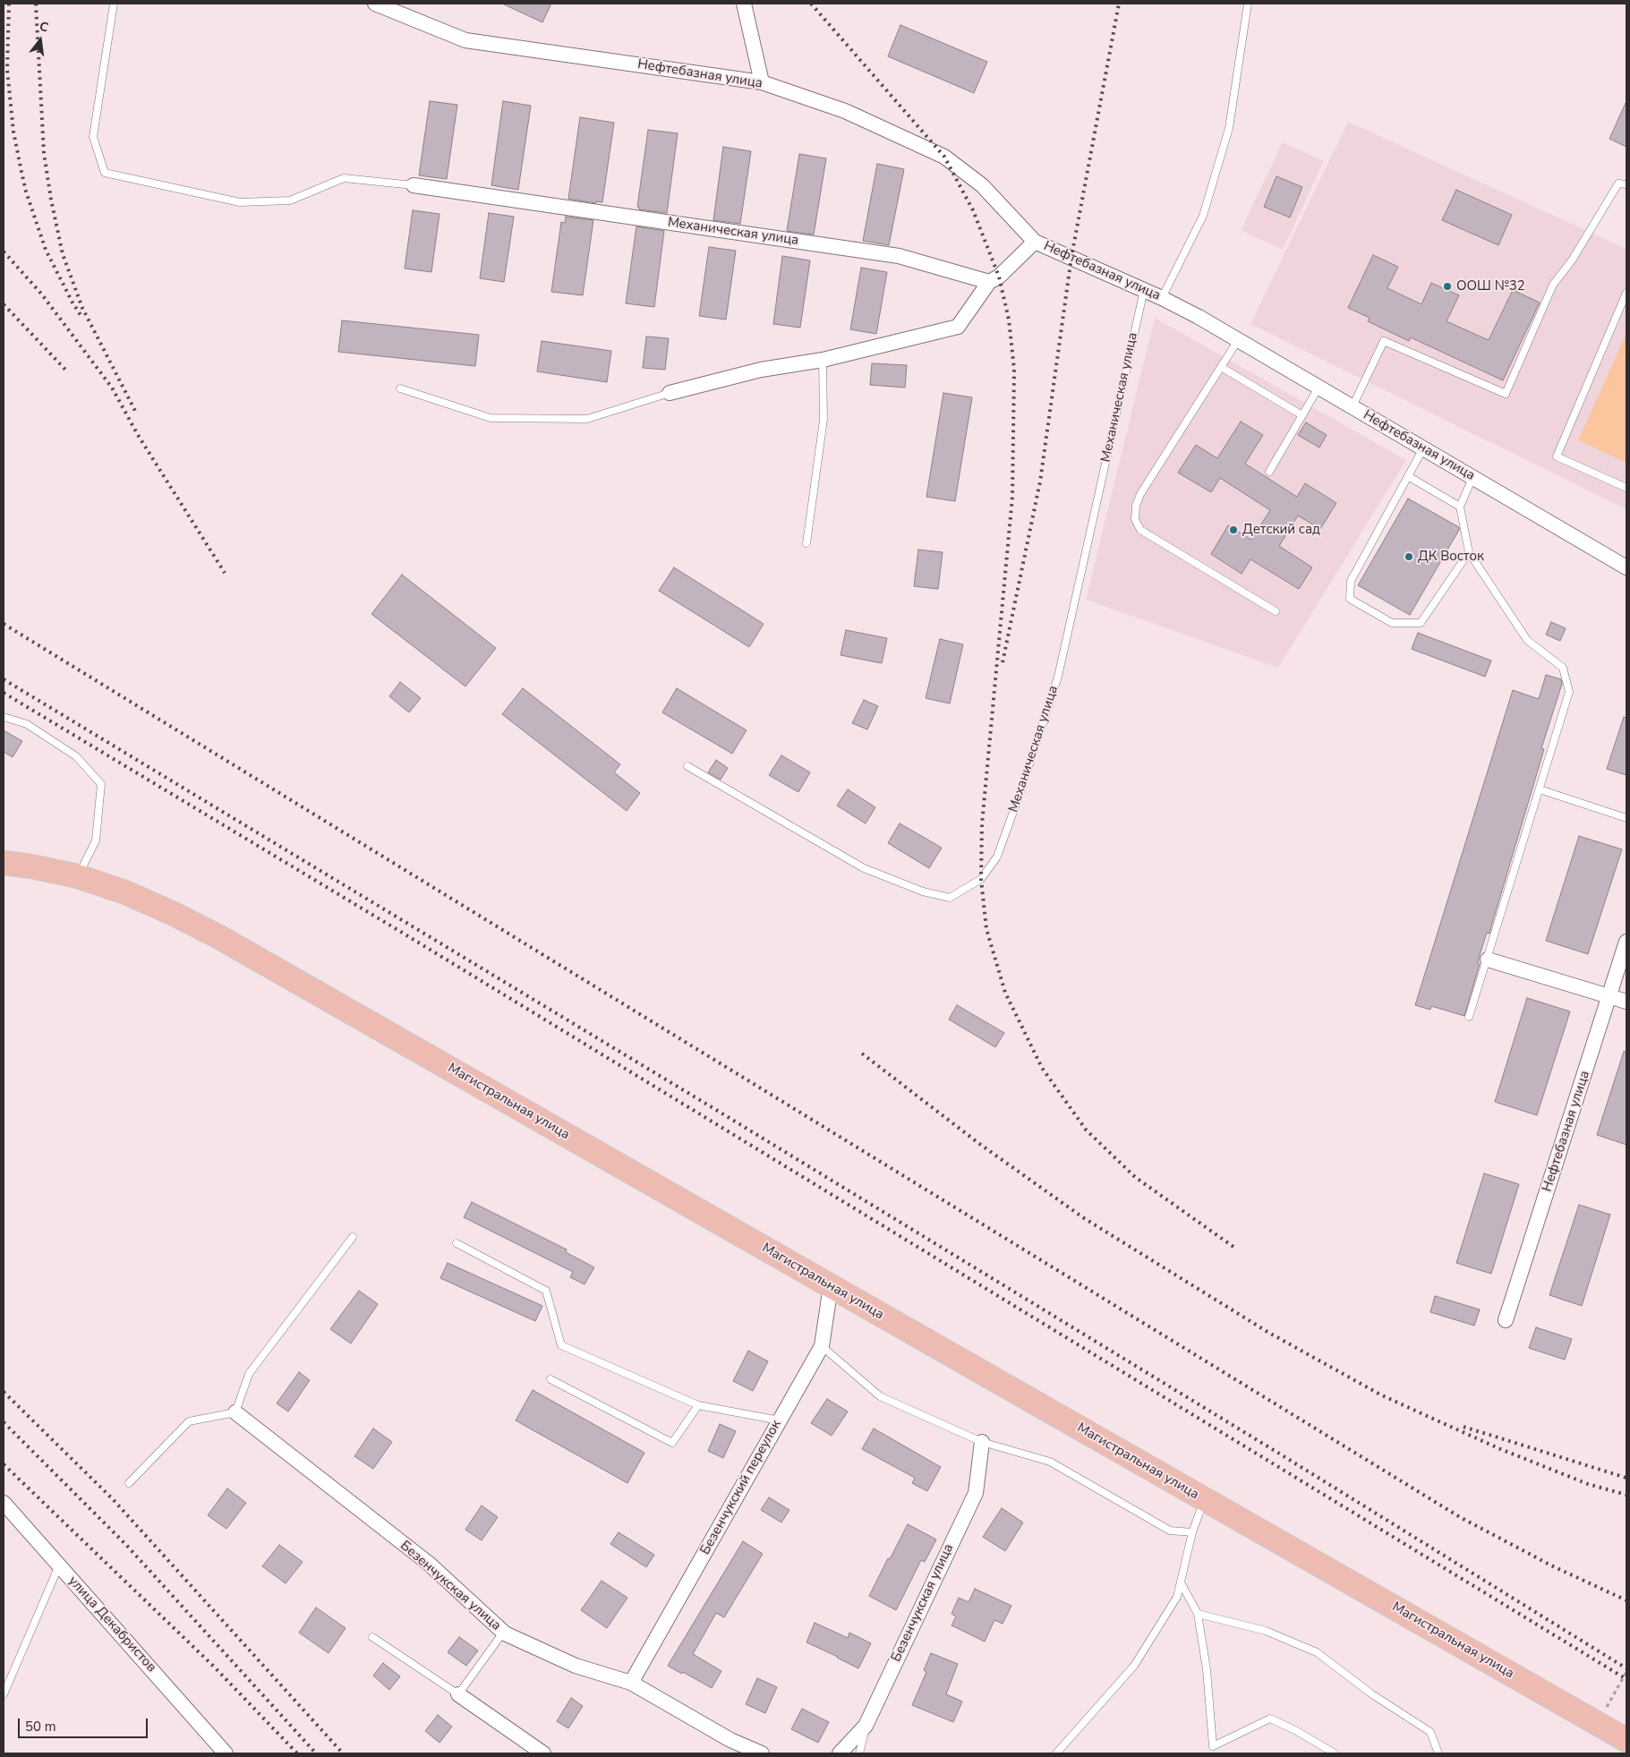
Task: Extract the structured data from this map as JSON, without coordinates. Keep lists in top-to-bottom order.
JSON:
{
  "streets": {
    "main road": ["Магистральная улица"],
    "street": [
      "Нефтебазная улица",
      "Механическая улица",
      "Безенчукский переулок",
      "Безенчукская улица",
      "улица Декабристов"
    ]
  },
  "crossings": [
    ["Нефтебазная улица", "Механическая улица"],
    ["Магистральная улица", "Безенчукский переулок"],
    ["Безенчукский переулок", "Безенчукская улица"]
  ],
  "places": ["ООШ №32", "Детский сад", "ДК Восток"],
  "scale_bar": "50 m",
  "north": "top"
}
